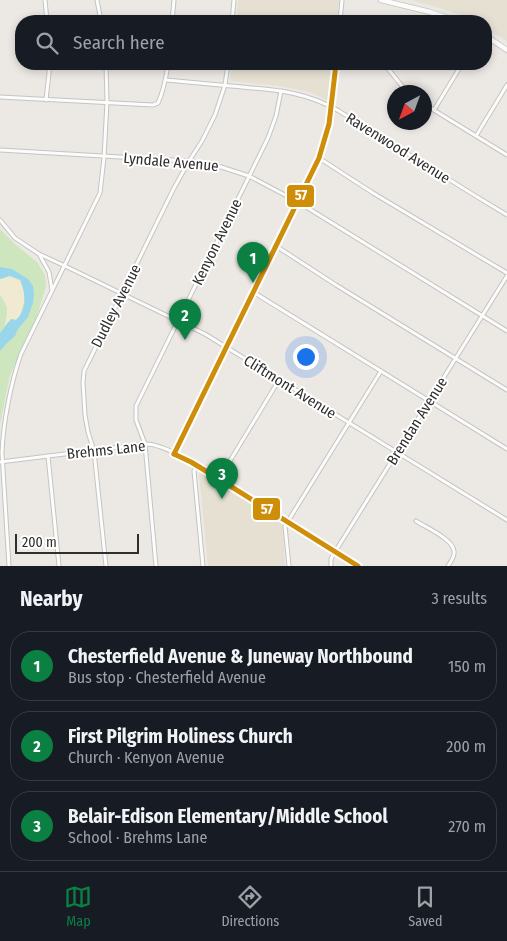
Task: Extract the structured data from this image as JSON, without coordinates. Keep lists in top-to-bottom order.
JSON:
{
  "streets": {
    "street": [
      "Ravenwood Avenue",
      "Lyndale Avenue",
      "Kenyon Avenue",
      "Dudley Avenue",
      "Cliftmont Avenue",
      "Brendan Avenue",
      "Brehms Lane"
    ]
  },
  "crossings": [
    ["Ravenwood Avenue", "Kenyon Avenue"],
    ["Ravenwood Avenue", "Dudley Avenue"],
    ["Lyndale Avenue", "Kenyon Avenue"],
    ["Lyndale Avenue", "Dudley Avenue"],
    ["Lyndale Avenue", "Brendan Avenue"],
    ["Kenyon Avenue", "Cliftmont Avenue"],
    ["Kenyon Avenue", "Brehms Lane"],
    ["Dudley Avenue", "Cliftmont Avenue"],
    ["Dudley Avenue", "Brehms Lane"],
    ["Cliftmont Avenue", "Brendan Avenue"],
    ["Brendan Avenue", "Brehms Lane"]
  ],
  "lines": ["transit line 57"],
  "scale_bar": "200 m",
  "north": "bottom left",
  "page": {
    "search": "Search here",
    "pins": ["1", "2", "3"],
    "scale": "200 m",
    "heading": ["Nearby", "3 results"],
    "list": [
      {
        "mark": "1",
        "name": "Chesterfield Avenue & Juneway Northbound",
        "note": "Bus stop · Chesterfield Avenue",
        "value": "150 m"
      },
      {
        "mark": "2",
        "name": "First Pilgrim Holiness Church",
        "note": "Church · Kenyon Avenue",
        "value": "200 m"
      },
      {
        "mark": "3",
        "name": "Belair-Edison Elementary/Middle School",
        "note": "School · Brehms Lane",
        "value": "270 m"
      }
    ],
    "nav": ["Map", "Directions", "Saved"]
  }
}
